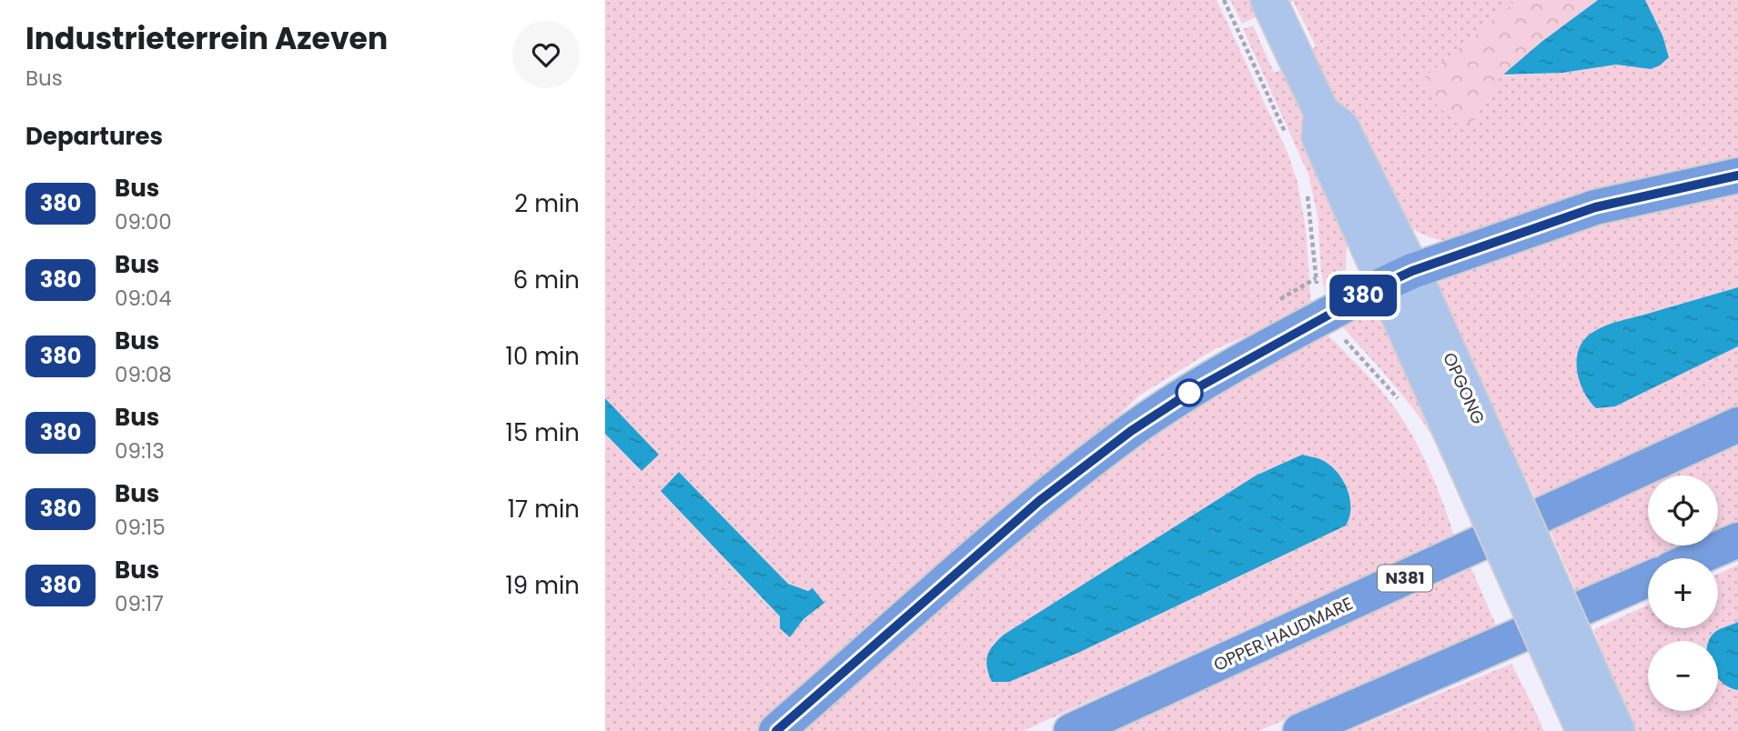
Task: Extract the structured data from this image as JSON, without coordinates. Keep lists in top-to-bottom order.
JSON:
{
  "streets": {
    "highway": ["N381", "OPPER HAUDMARE"],
    "main road": ["OPGONG"]
  },
  "lines": ["bus line 380"],
  "page": {
    "heading": [
      ["Industrieterrein Azeven", "Bus"],
      "Departures"
    ],
    "on_map": "380",
    "list": [
      {
        "mark": "380",
        "name": "Bus",
        "note": "09:00",
        "value": "2 min"
      },
      {
        "mark": "380",
        "name": "Bus",
        "note": "09:04",
        "value": "6 min"
      },
      {
        "mark": "380",
        "name": "Bus",
        "note": "09:08",
        "value": "10 min"
      },
      {
        "mark": "380",
        "name": "Bus",
        "note": "09:13",
        "value": "15 min"
      },
      {
        "mark": "380",
        "name": "Bus",
        "note": "09:15",
        "value": "17 min"
      },
      {
        "mark": "380",
        "name": "Bus",
        "note": "09:17",
        "value": "19 min"
      }
    ],
    "map_buttons": ["+", "−"]
  }
}
